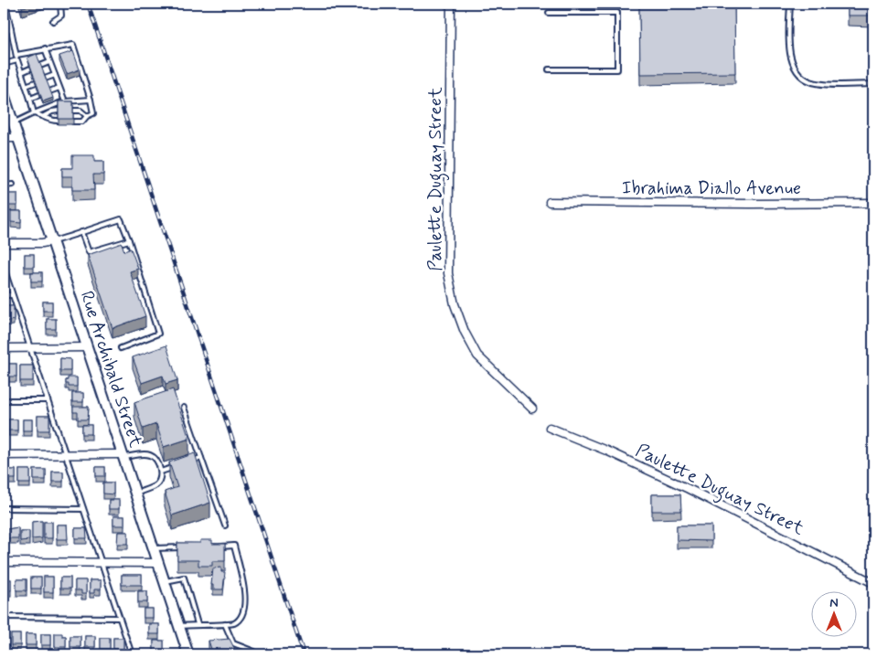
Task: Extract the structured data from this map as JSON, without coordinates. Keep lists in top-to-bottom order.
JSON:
{
  "streets": {
    "main road": ["Rue Archibald Street"],
    "street": ["Paulette Duguay Street", "Ibrahima Diallo Avenue"]
  },
  "north": "top"
}
